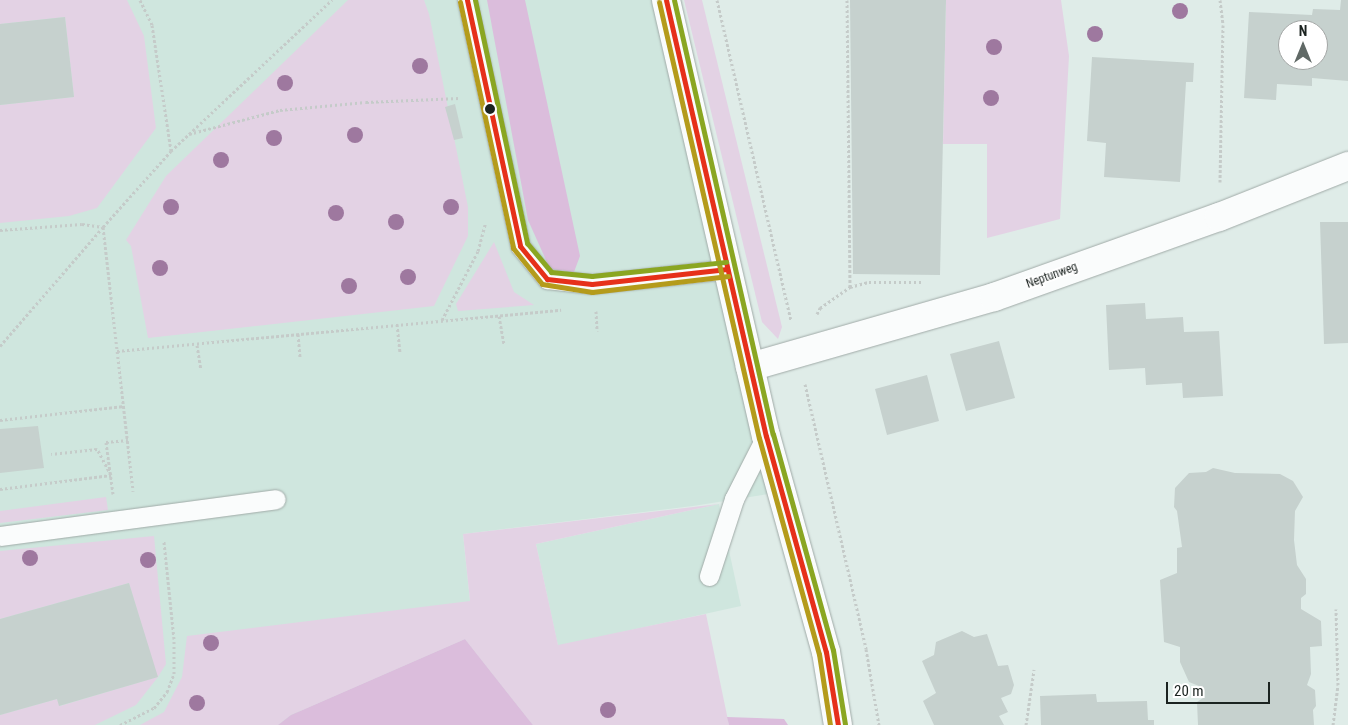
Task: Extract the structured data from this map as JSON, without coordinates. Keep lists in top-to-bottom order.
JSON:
{
  "streets": {
    "street": ["Neptunweg"]
  },
  "scale_bar": "20 m",
  "north": "top"
}
